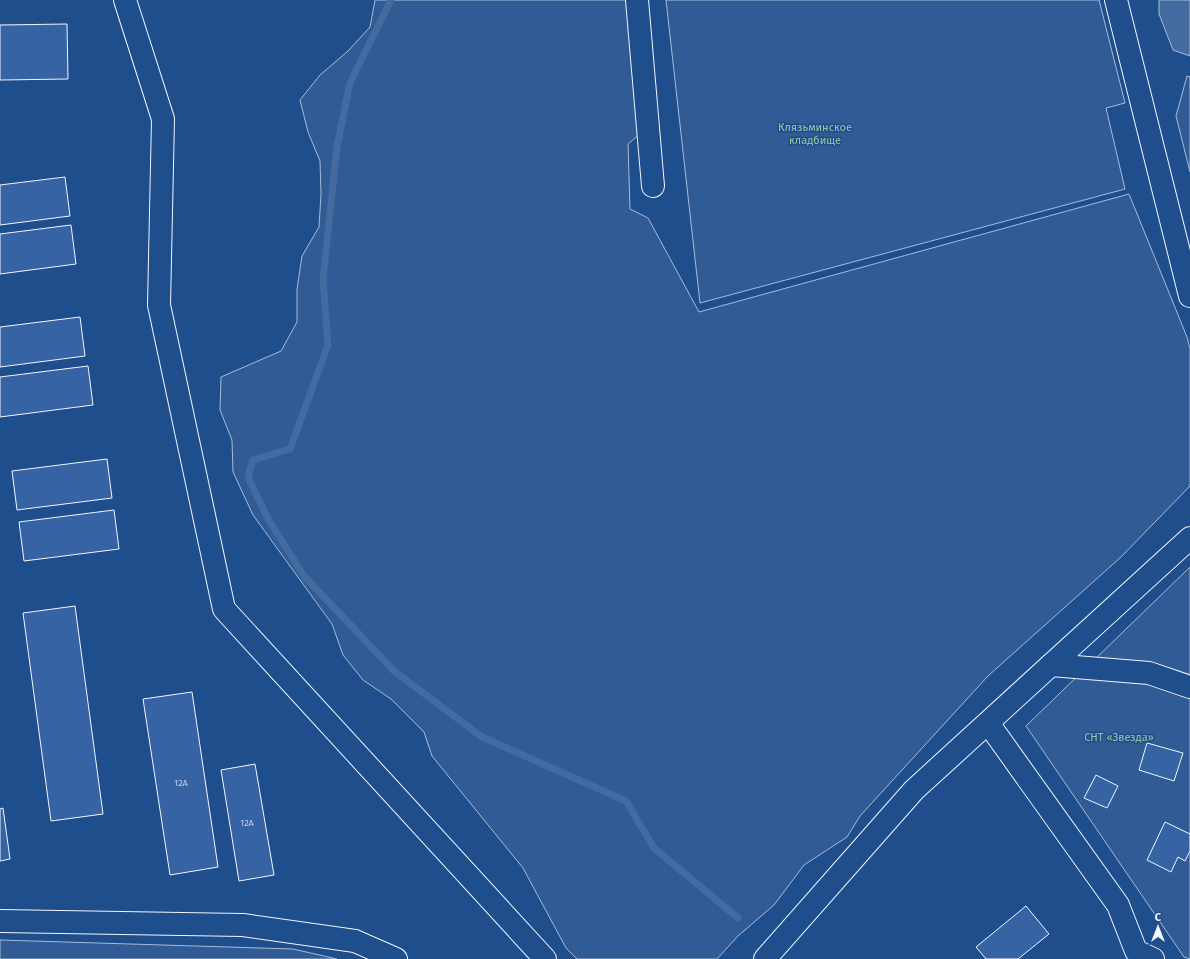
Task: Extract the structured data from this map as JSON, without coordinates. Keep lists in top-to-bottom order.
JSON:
{
  "parks": ["Клязьминское кладбище", "СНТ «Звезда»"],
  "house_numbers": ["12А", "12А"],
  "north": "top"
}
